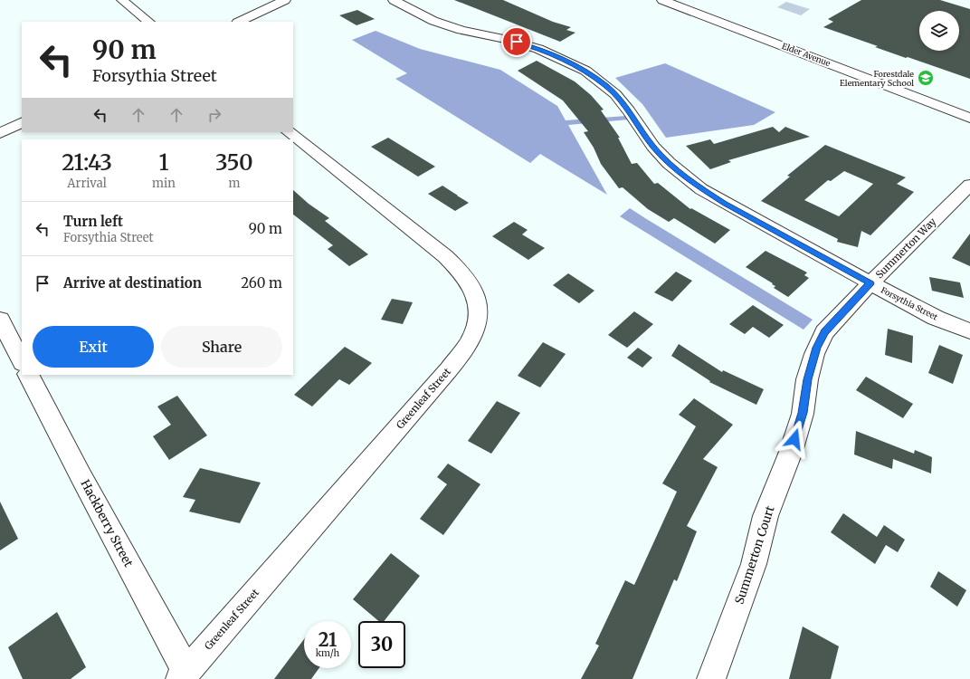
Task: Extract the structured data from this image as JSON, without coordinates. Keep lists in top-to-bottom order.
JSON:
{
  "streets": {
    "street": [
      "Elder Avenue",
      "Summerton Way",
      "Forsythia Street",
      "Greenleaf Street",
      "Hackberry Street",
      "Summerton Court"
    ]
  },
  "crossings": [
    ["Summerton Way", "Forsythia Street"],
    ["Summerton Way", "Summerton Court"],
    ["Greenleaf Street", "Hackberry Street"]
  ],
  "places": {
    "school or university": ["Forestdale Elementary School"]
  },
  "page": {
    "turn": ["90 m", "Forsythia Street"],
    "eta": [
      "21:43",
      "Arrival",
      "1",
      "min",
      "350",
      "m"
    ],
    "list": [
      {
        "name": "Turn left",
        "note": "Forsythia Street",
        "value": "90 m"
      },
      {
        "name": "Arrive at destination",
        "value": "260 m"
      }
    ],
    "buttons": ["Exit", "Share"],
    "speed": "21 km/h",
    "limit": "30"
  }
}
